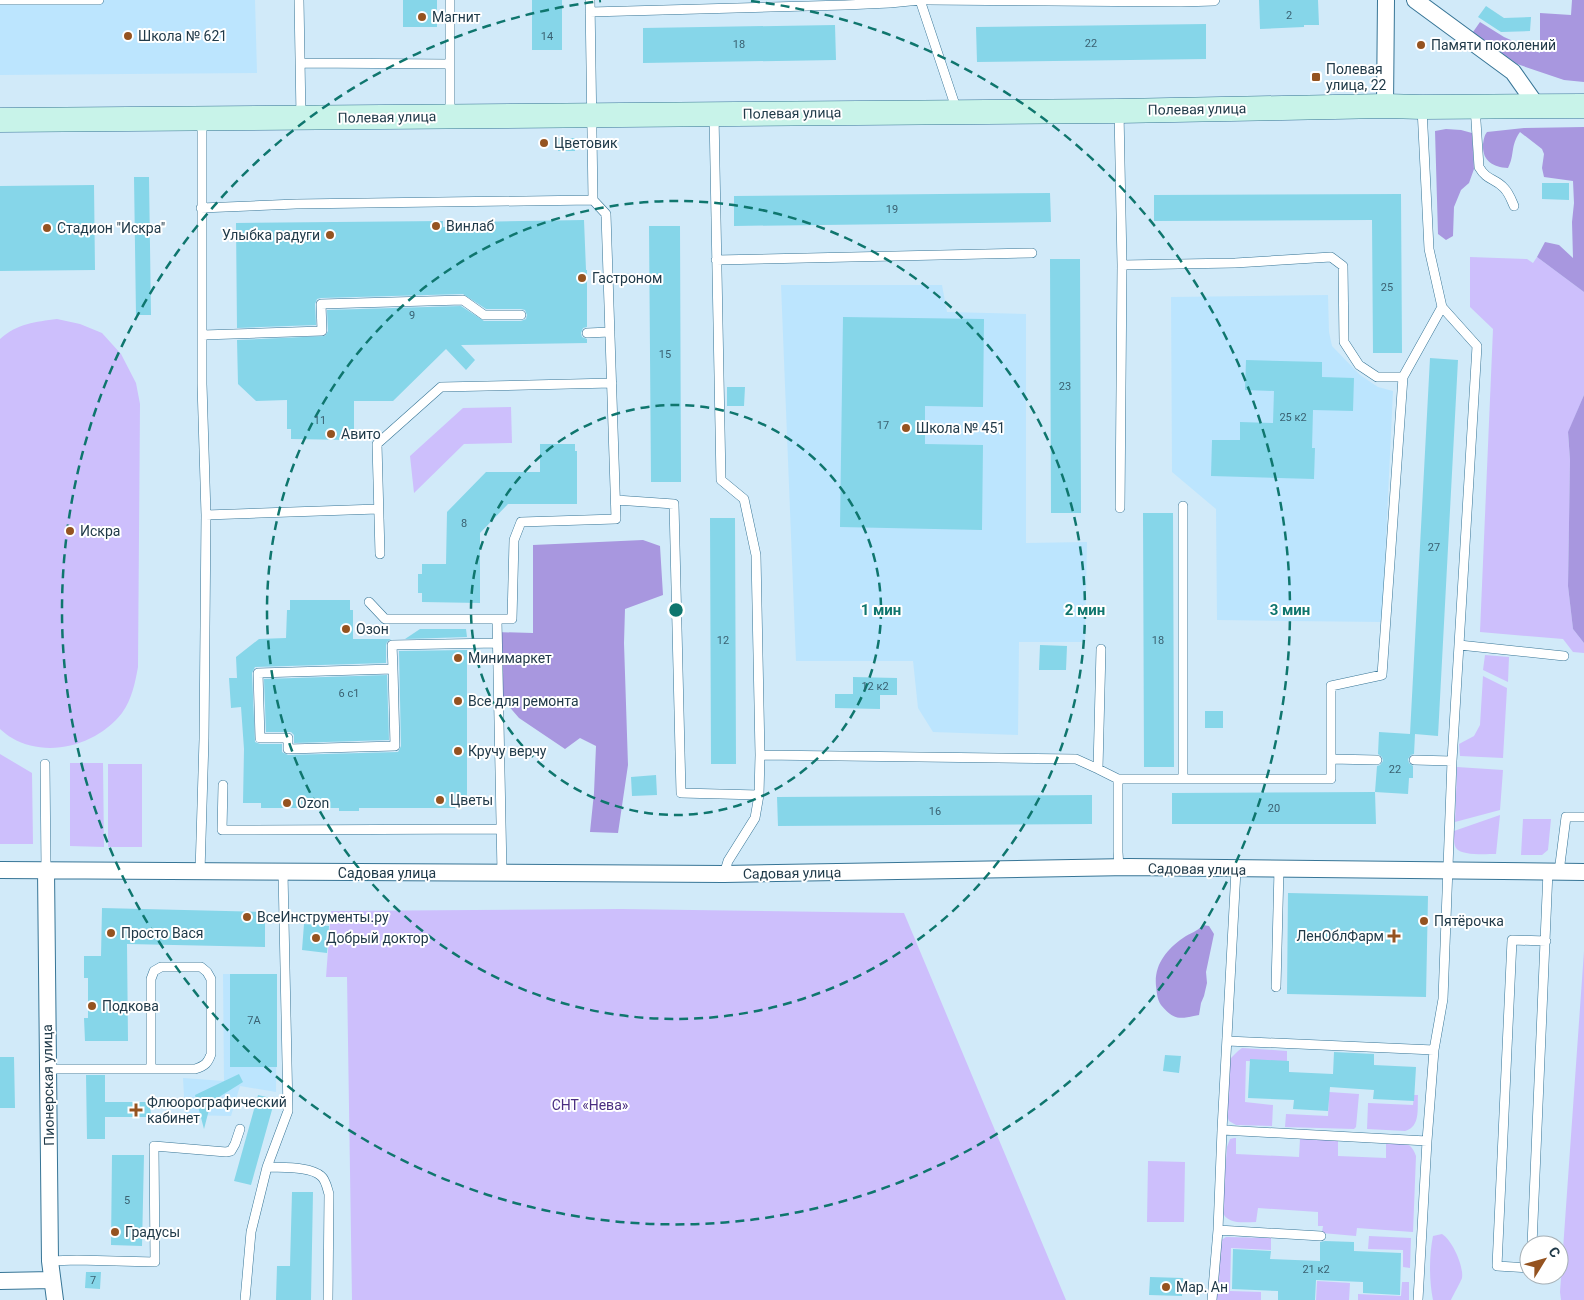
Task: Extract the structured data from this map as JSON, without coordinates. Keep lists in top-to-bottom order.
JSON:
{
  "streets": {
    "street": ["Полевая улица", "Садовая улица", "Пионерская улица"]
  },
  "crossings": [
    ["Садовая улица", "Пионерская улица"]
  ],
  "parks": ["СНТ «Нева»"],
  "places": {
    "other": [
      "Магнит",
      "Школа № 621",
      "Памяти поколений",
      "Цветовик",
      "Винлаб",
      "Стадион \"Искра\"",
      "Улыбка радуги",
      "Гастроном",
      "Школа № 451",
      "Авито",
      "Искра",
      "Озон",
      "Минимаркет",
      "Все для ремонта",
      "Кручу верчу",
      "Цветы",
      "Ozon",
      "ВсеИнструменты.ру",
      "Пятёрочка",
      "Просто Вася",
      "Добрый доктор",
      "Подкова",
      "Градусы",
      "Мар. Ан"
    ],
    "transit": ["Полевая улица, 22"],
    "health": ["ЛенОблФарм", "Флюорографический кабинет"]
  },
  "house_numbers": [
    "2",
    "14",
    "22",
    "18",
    "19",
    "25",
    "9",
    "15",
    "23",
    "25 к2",
    "11",
    "17",
    "8",
    "27",
    "12",
    "18",
    "12 к2",
    "6 с1",
    "22",
    "20",
    "16",
    "7А",
    "5",
    "21 к2",
    "7"
  ],
  "north": "top right",
  "rings": ["1 мин", "2 мин", "3 мин"]
}
